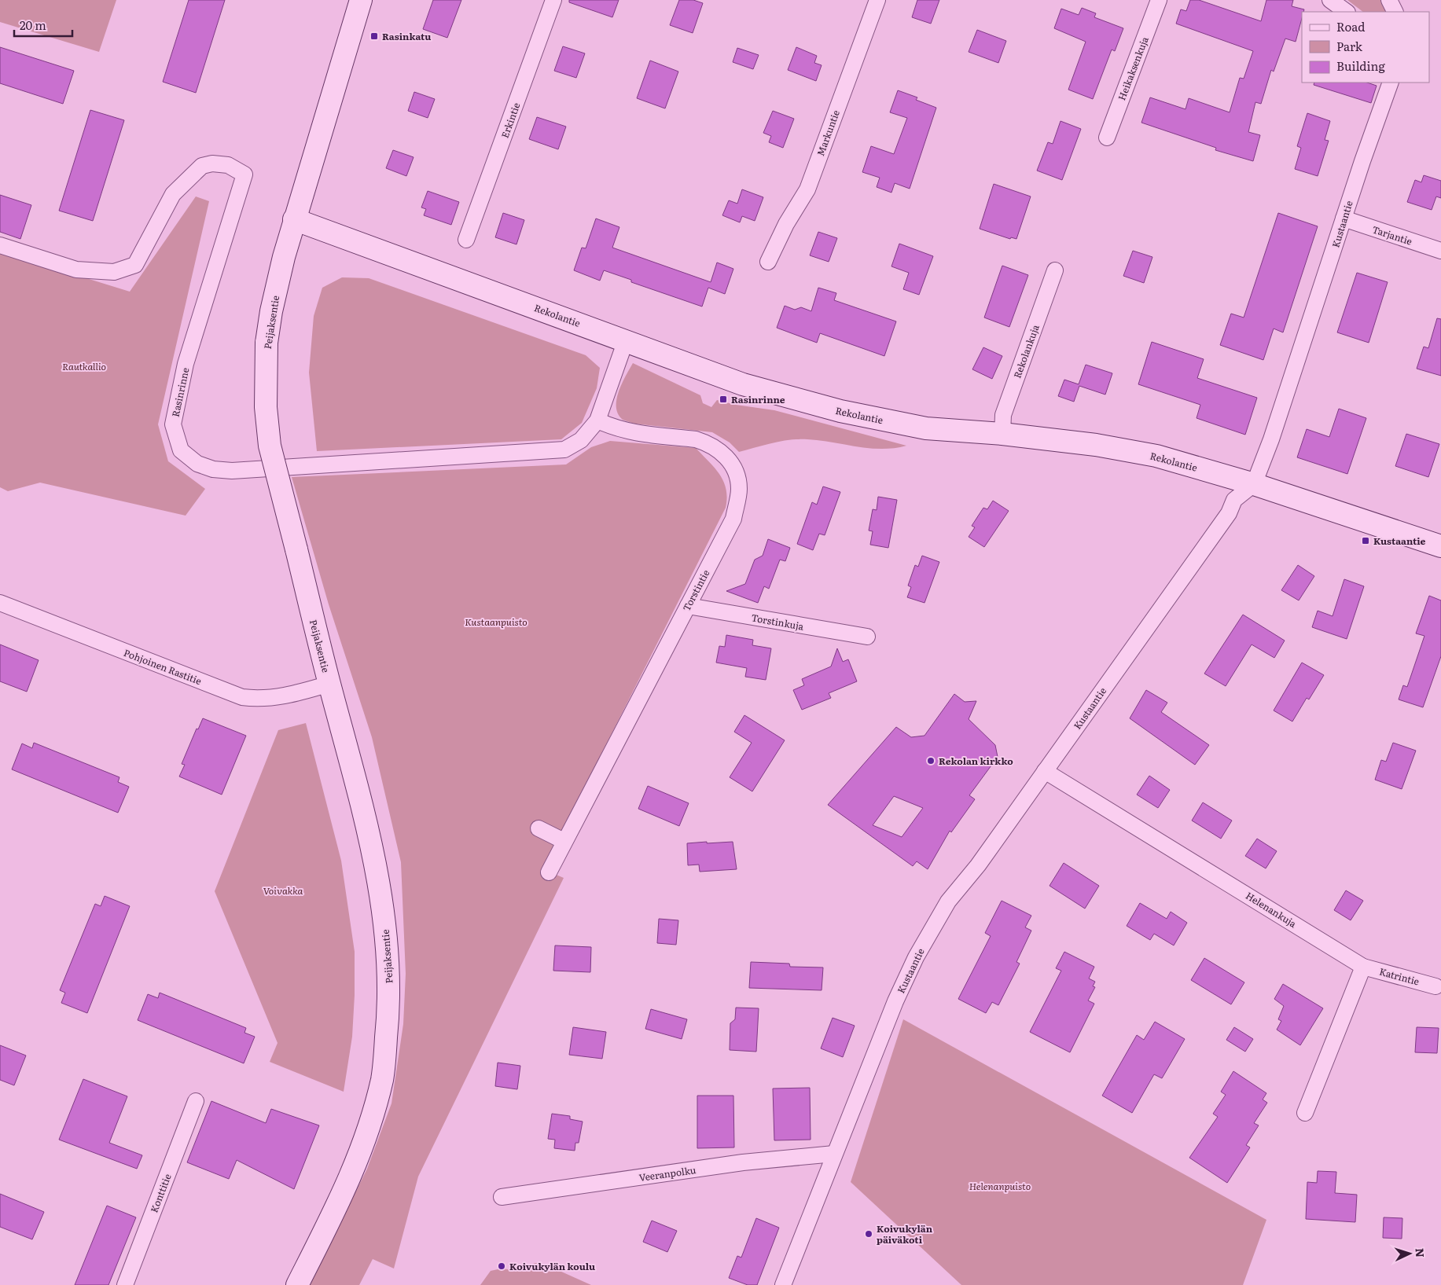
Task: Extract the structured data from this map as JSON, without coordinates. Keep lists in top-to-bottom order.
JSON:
{
  "streets": {
    "main road": ["Rekolantie", "Peijaksentie"],
    "street": [
      "Heikaksenkuja",
      "Erkintie",
      "Markuntie",
      "Kustaantie",
      "Tarjantie",
      "Rekolankuja",
      "Rasinrinne",
      "Torstintie",
      "Torstinkuja",
      "Pohjoinen Rastitie",
      "Helenankuja",
      "Katrintie",
      "Veeranpolku",
      "Konttitie"
    ]
  },
  "crossings": [
    ["Kustaantie", "Tarjantie"],
    ["Kustaantie", "Rekolantie"],
    ["Kustaantie", "Helenankuja"],
    ["Kustaantie", "Veeranpolku"],
    ["Rekolantie", "Peijaksentie"],
    ["Rekolantie", "Rekolankuja"],
    ["Rekolantie", "Rasinrinne"],
    ["Peijaksentie", "Pohjoinen Rastitie"],
    ["Rasinrinne", "Torstintie"],
    ["Torstintie", "Torstinkuja"],
    ["Helenankuja", "Katrintie"]
  ],
  "parks": [
    "Rautkallio",
    "Kustaanpuisto",
    "Voivakka",
    "Helenanpuisto"
  ],
  "places": {
    "transit": ["Rasinkatu", "Rasinrinne", "Kustaantie"],
    "other": ["Rekolan kirkko", "Koivukylän päiväkoti", "Koivukylän koulu"]
  },
  "legend": ["Road", "Park", "Building"],
  "scale_bar": "20 m",
  "north": "right"
}
